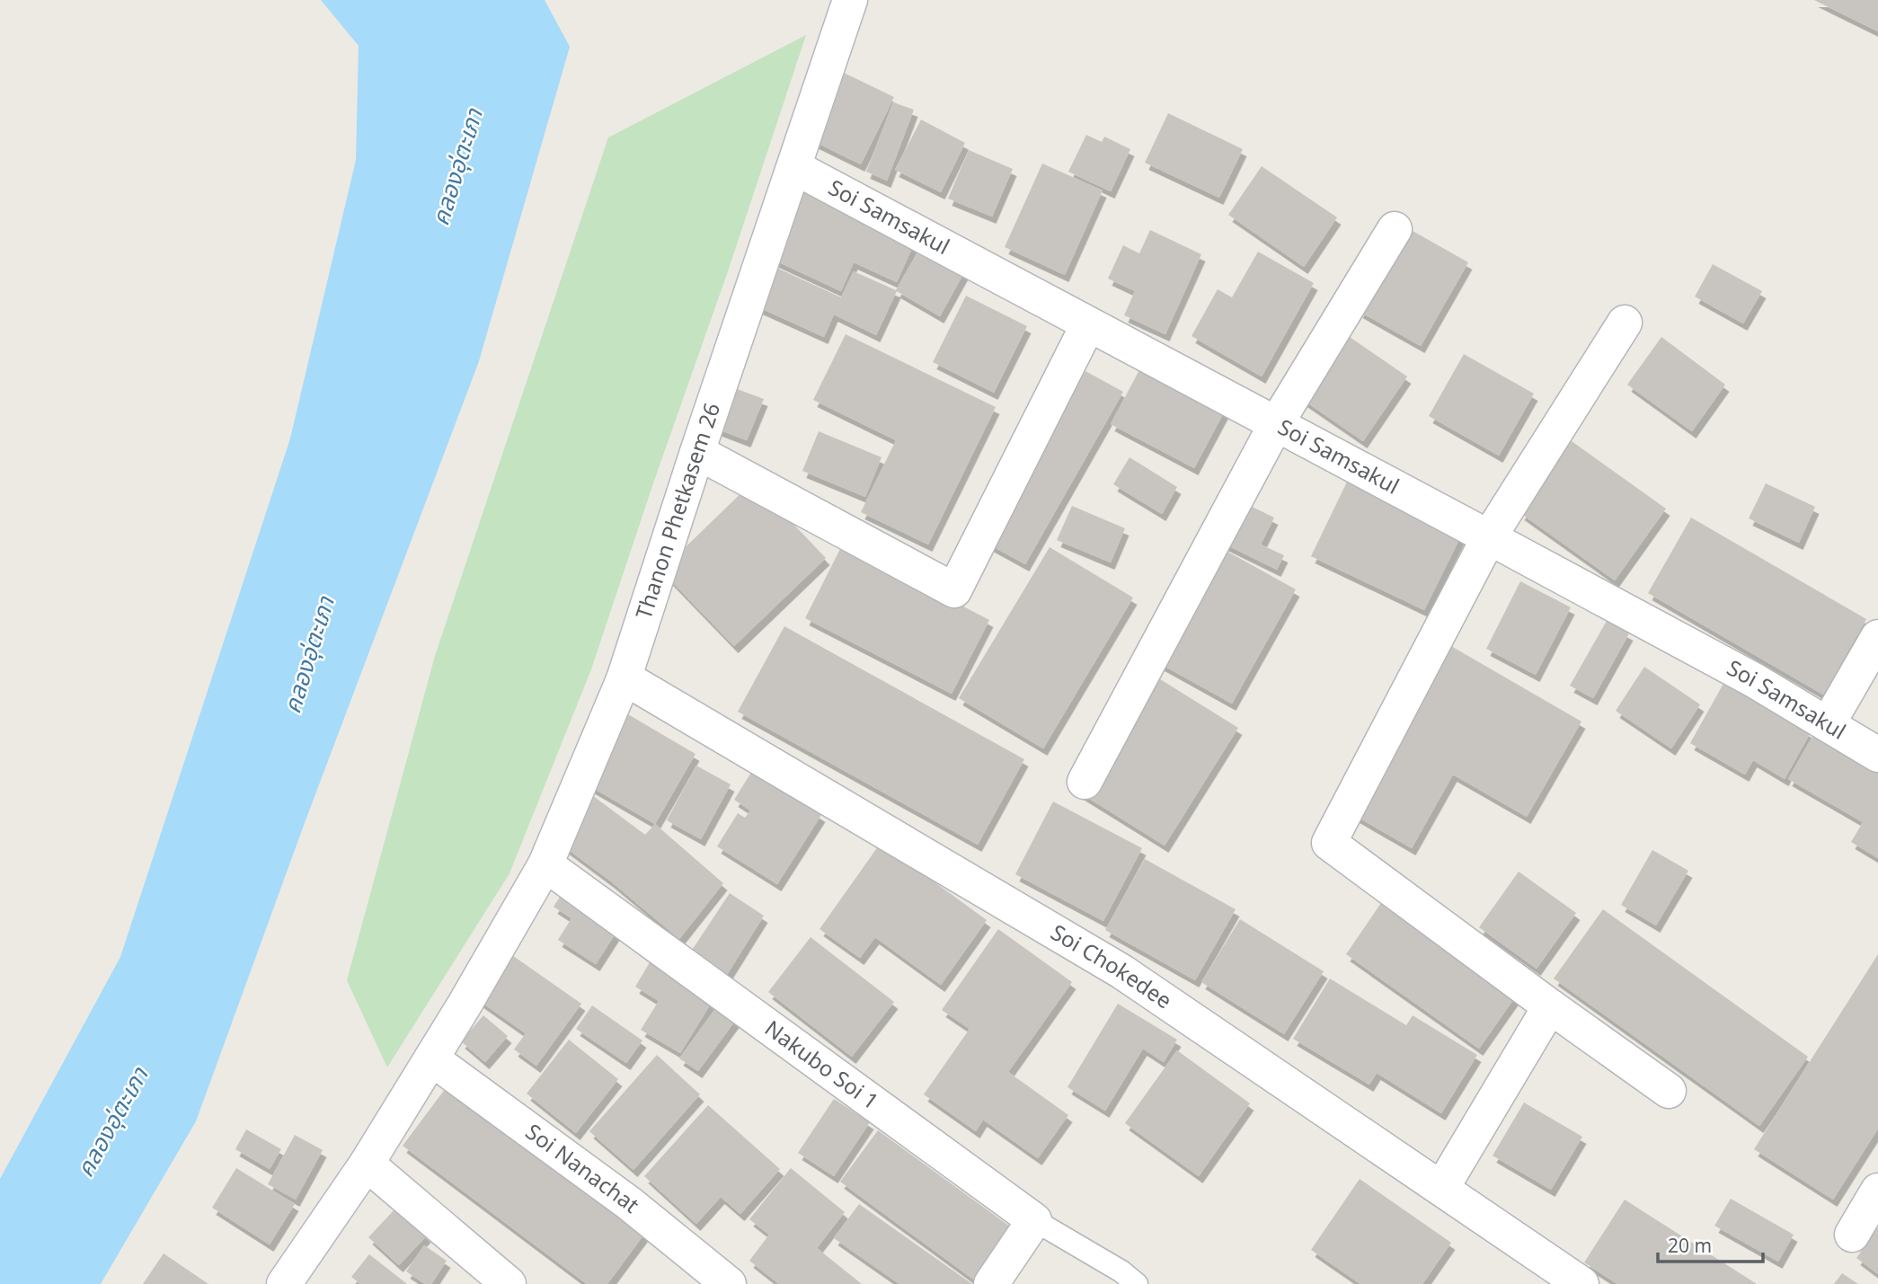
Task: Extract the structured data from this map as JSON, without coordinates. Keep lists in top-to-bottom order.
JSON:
{
  "streets": {
    "street": [
      "Soi Samsakul",
      "Thanon Phetkasem 26",
      "Soi Chokedee",
      "Nakubo Soi 1",
      "Soi Nanachat"
    ]
  },
  "crossings": [
    ["Soi Samsakul", "Thanon Phetkasem 26"],
    ["Thanon Phetkasem 26", "Soi Chokedee"],
    ["Thanon Phetkasem 26", "Nakubo Soi 1"],
    ["Thanon Phetkasem 26", "Soi Nanachat"]
  ],
  "water": ["คลองอุ่ตะเภา"],
  "scale_bar": "20 m"
}
